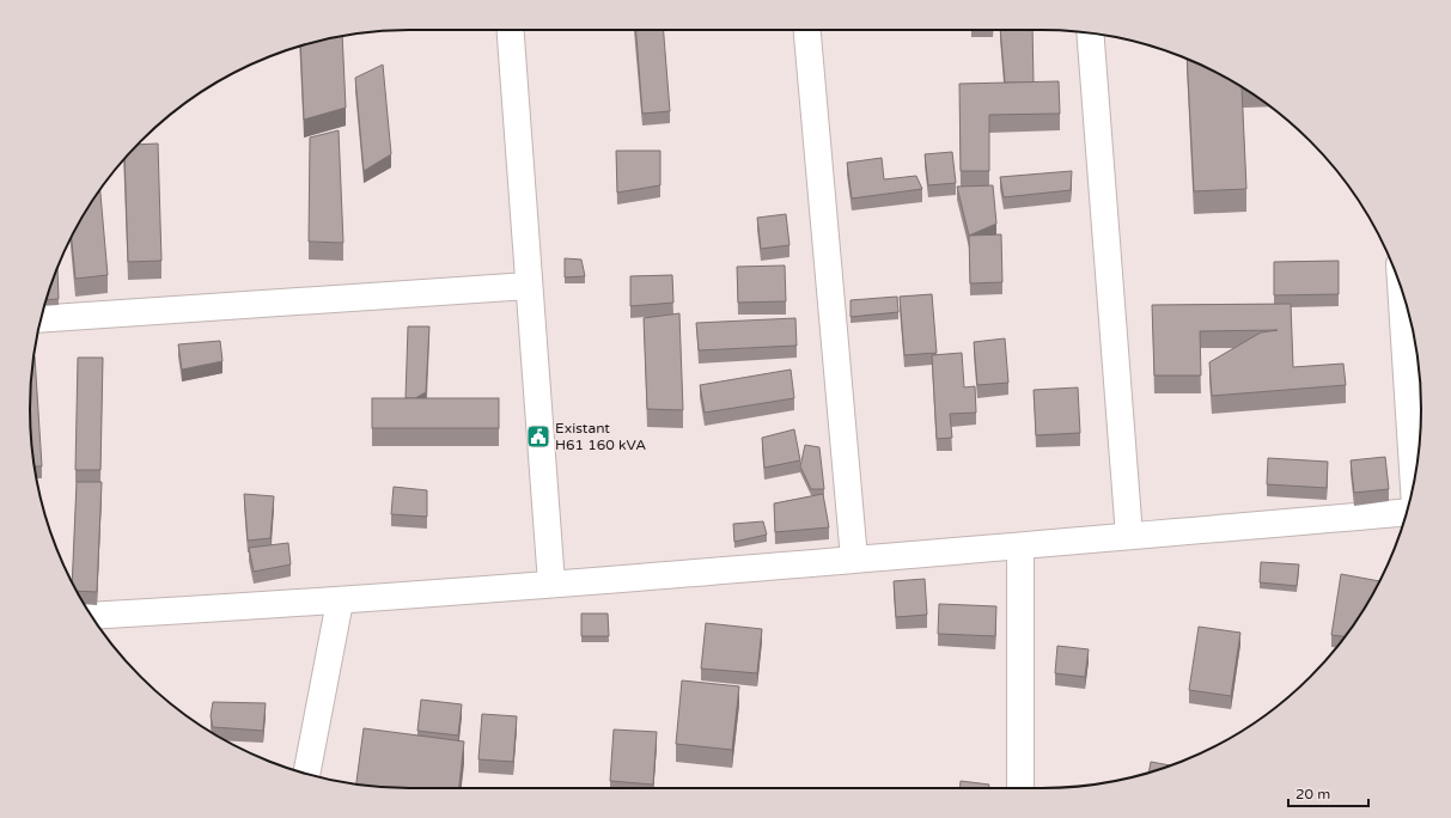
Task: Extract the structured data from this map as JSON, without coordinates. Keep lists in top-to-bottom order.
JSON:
{
  "places": {
    "public building": ["Existant H61 160 kVA"]
  },
  "scale_bar": "20 m"
}
